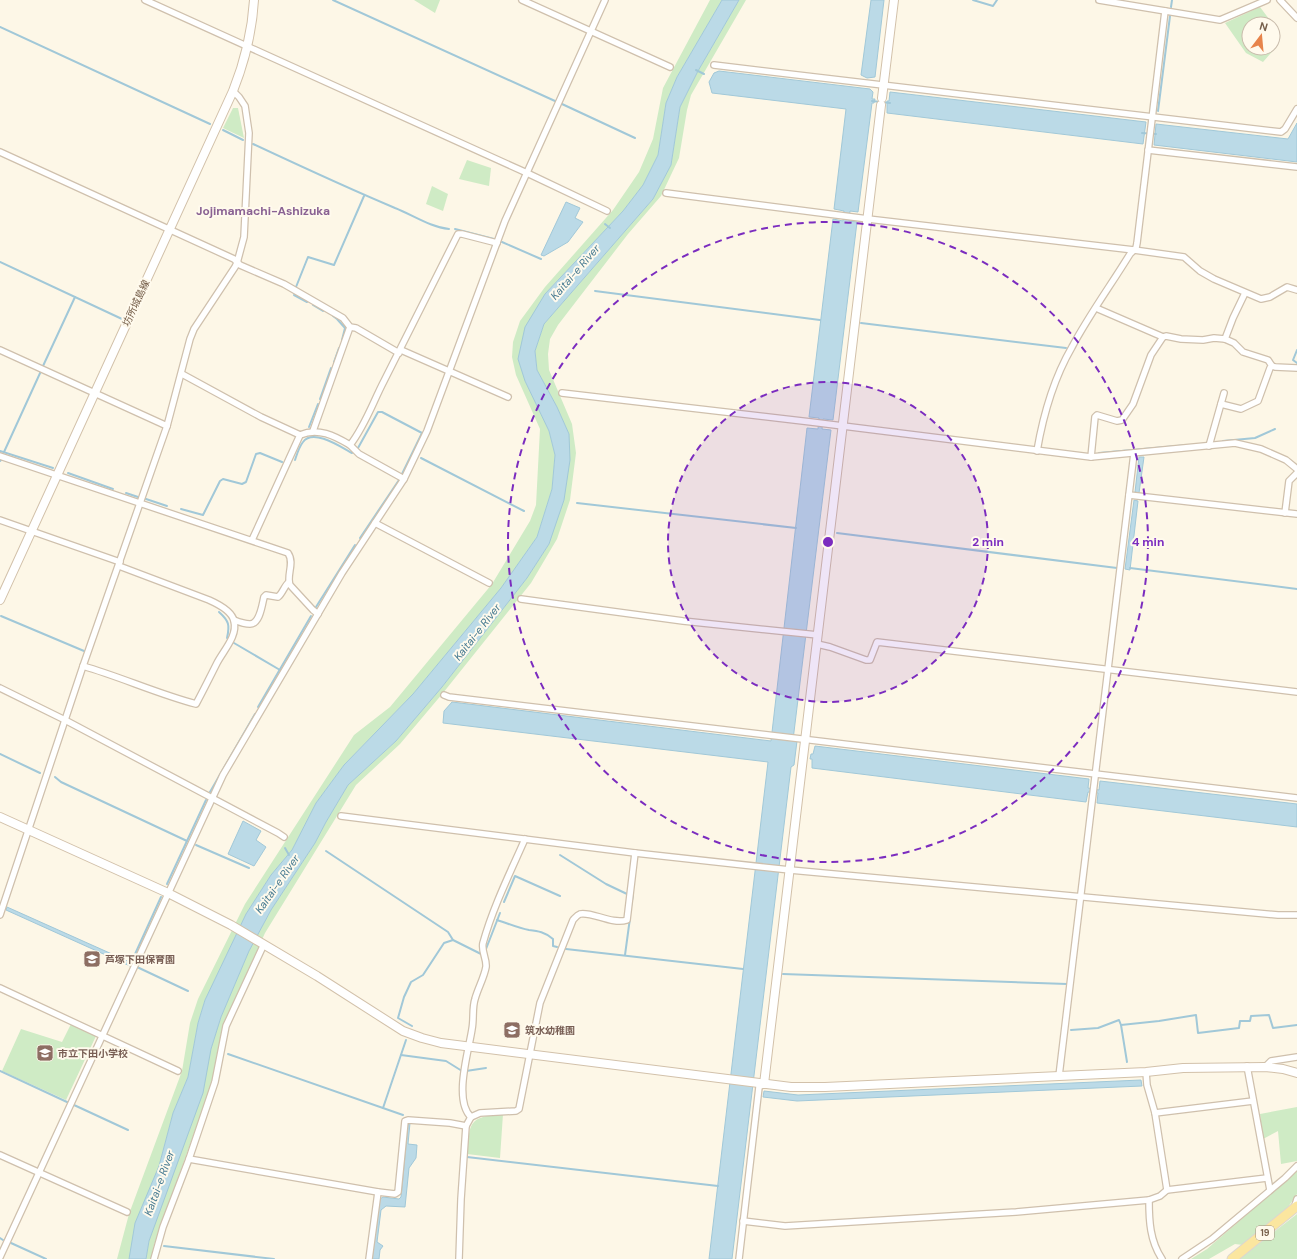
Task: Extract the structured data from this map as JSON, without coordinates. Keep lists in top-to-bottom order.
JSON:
{
  "streets": {
    "main road": ["19"],
    "street": ["坊所城島線"]
  },
  "districts": ["Jojimamachi-Ashizuka"],
  "water": ["Kaitai-e River"],
  "places": {
    "school or university": ["芦塚下田保育園", "筑水幼稚園", "市立下田小学校"]
  },
  "north": "top",
  "rings": ["2 min", "4 min"]
}
